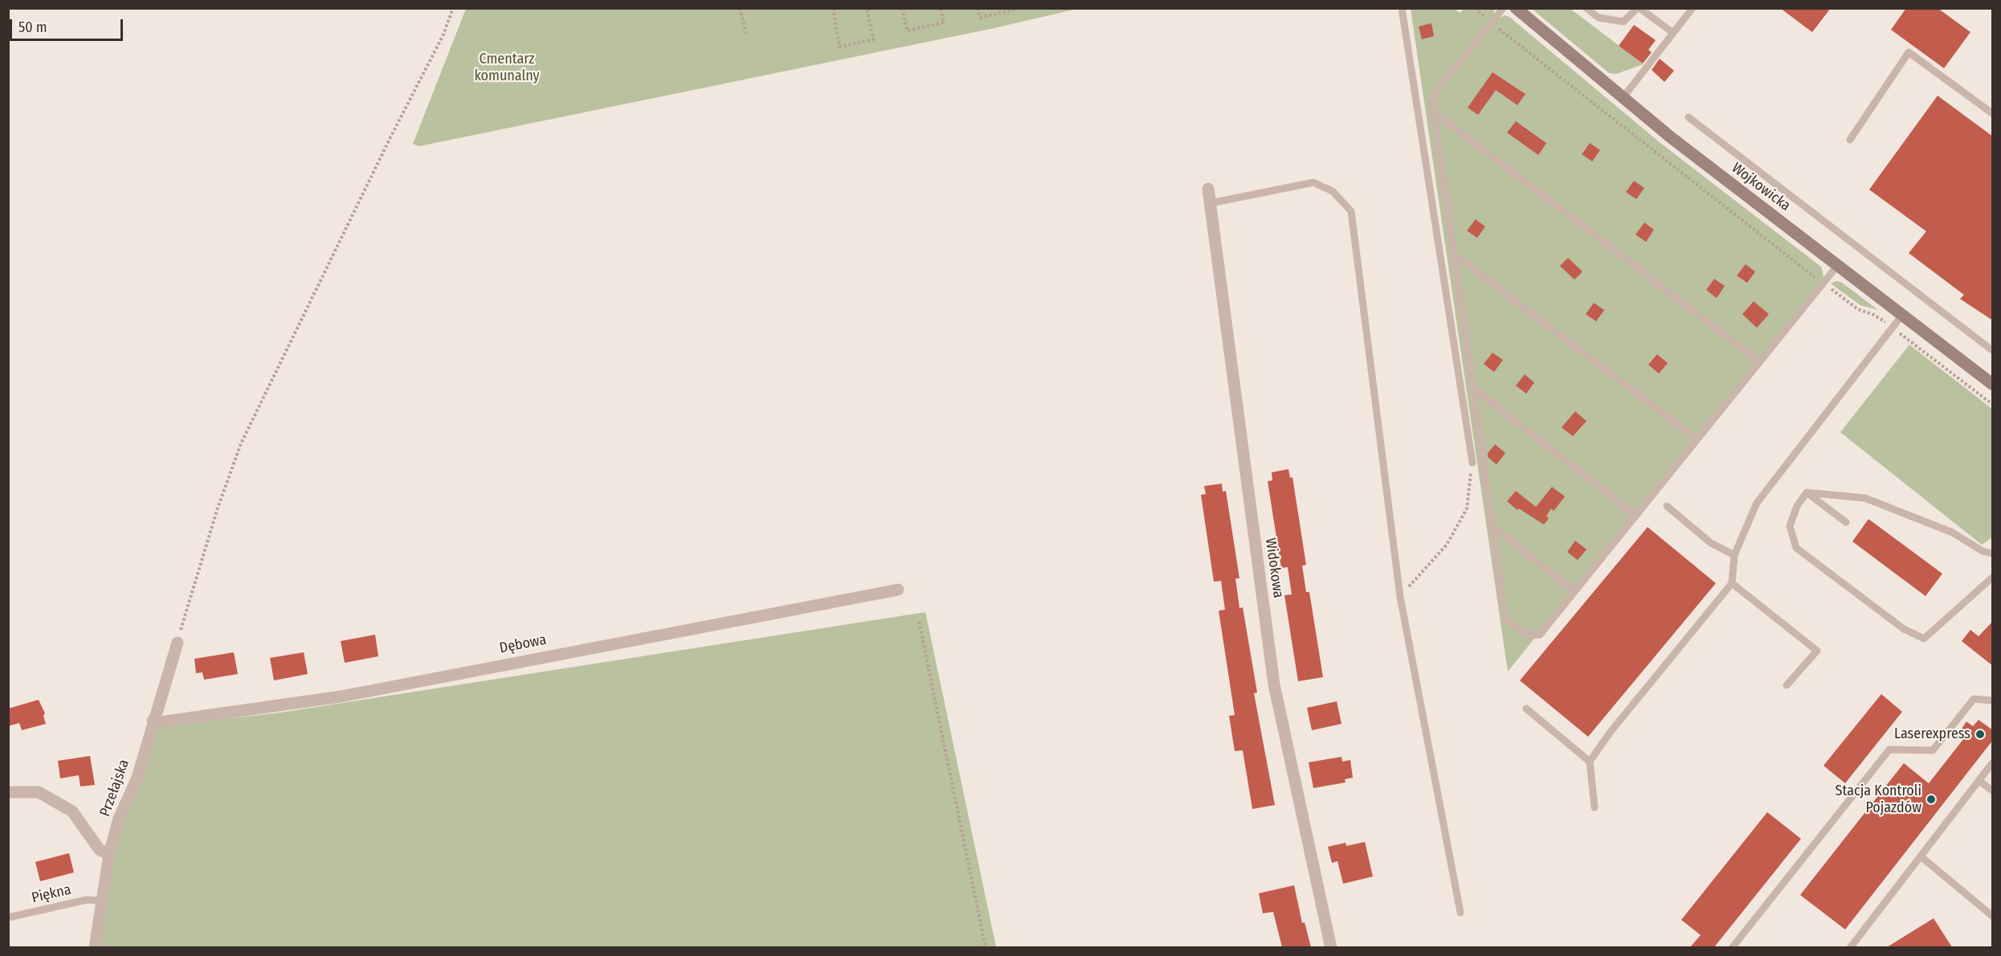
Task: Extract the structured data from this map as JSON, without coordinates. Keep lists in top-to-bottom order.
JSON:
{
  "streets": {
    "street": [
      "Wojkowicka",
      "Widokowa",
      "Dębowa",
      "Przełajska"
    ],
    "lane": ["Piękna"]
  },
  "crossings": [
    ["Dębowa", "Przełajska"],
    ["Przełajska", "Piękna"]
  ],
  "parks": ["Cmentarz komunalny"],
  "places": ["Laserexpress", "Stacja Kontroli Pojazdów"],
  "scale_bar": "50 m"
}
